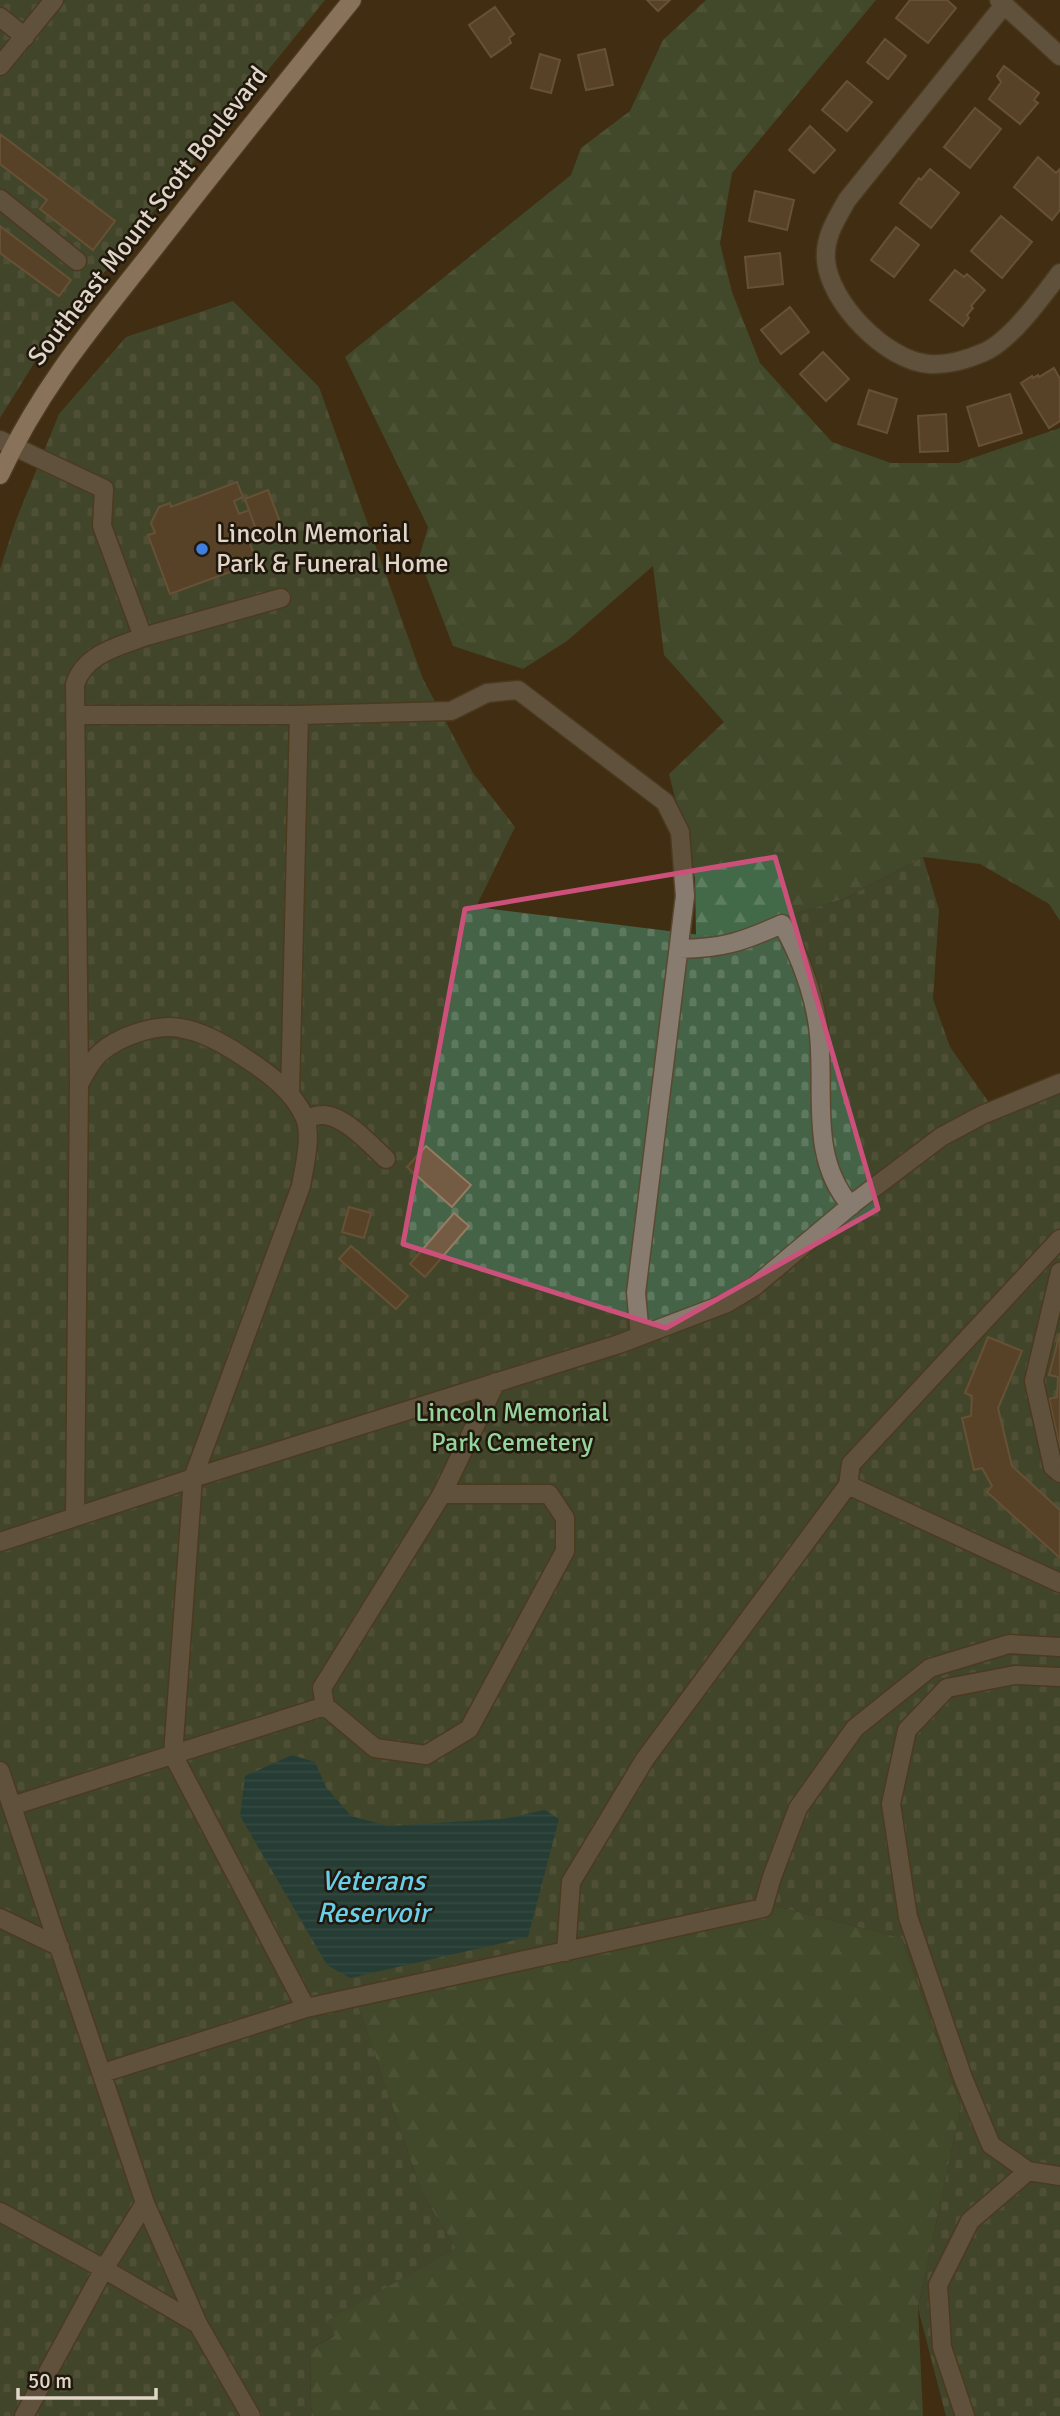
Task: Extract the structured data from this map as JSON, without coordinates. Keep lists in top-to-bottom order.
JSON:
{
  "streets": {
    "main road": ["Southeast Mount Scott Boulevard"]
  },
  "water": ["Veterans Reservoir"],
  "parks": ["Lincoln Memorial Park Cemetery"],
  "places": ["Lincoln Memorial Park & Funeral Home"],
  "scale_bar": "50 m"
}
